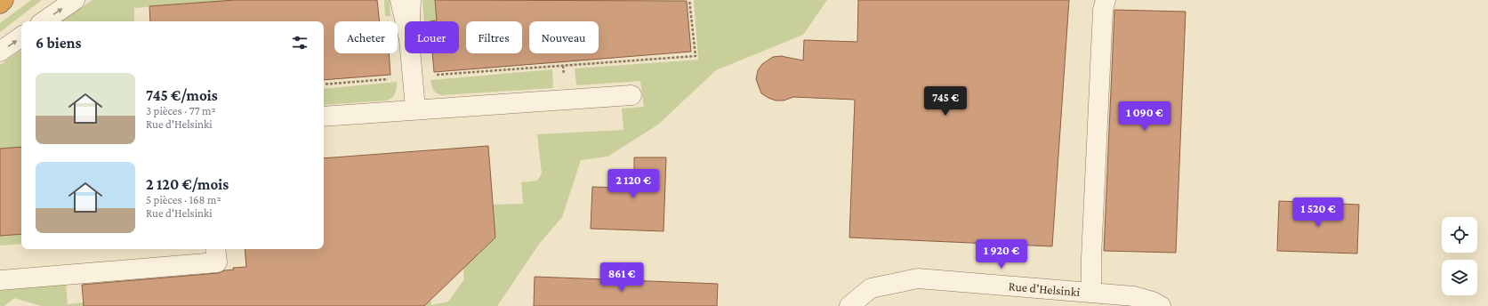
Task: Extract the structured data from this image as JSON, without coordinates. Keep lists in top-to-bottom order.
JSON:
{
  "streets": {
    "street": ["Rue d'Helsinki"]
  },
  "page": {
    "chip": [
      "Acheter",
      "Louer",
      "Filtres",
      "Nouveau"
    ],
    "heading": "6 biens",
    "list": [
      {
        "name": "745 €/mois",
        "note": "3 pièces · 77 m² · Rue d'Helsinki"
      },
      {
        "name": "2 120 €/mois",
        "note": "5 pièces · 168 m² · Rue d'Helsinki"
      }
    ],
    "price": [
      "745 €",
      "1 090 €",
      "2 120 €",
      "1 520 €",
      "1 920 €",
      "861 €"
    ]
  }
}
